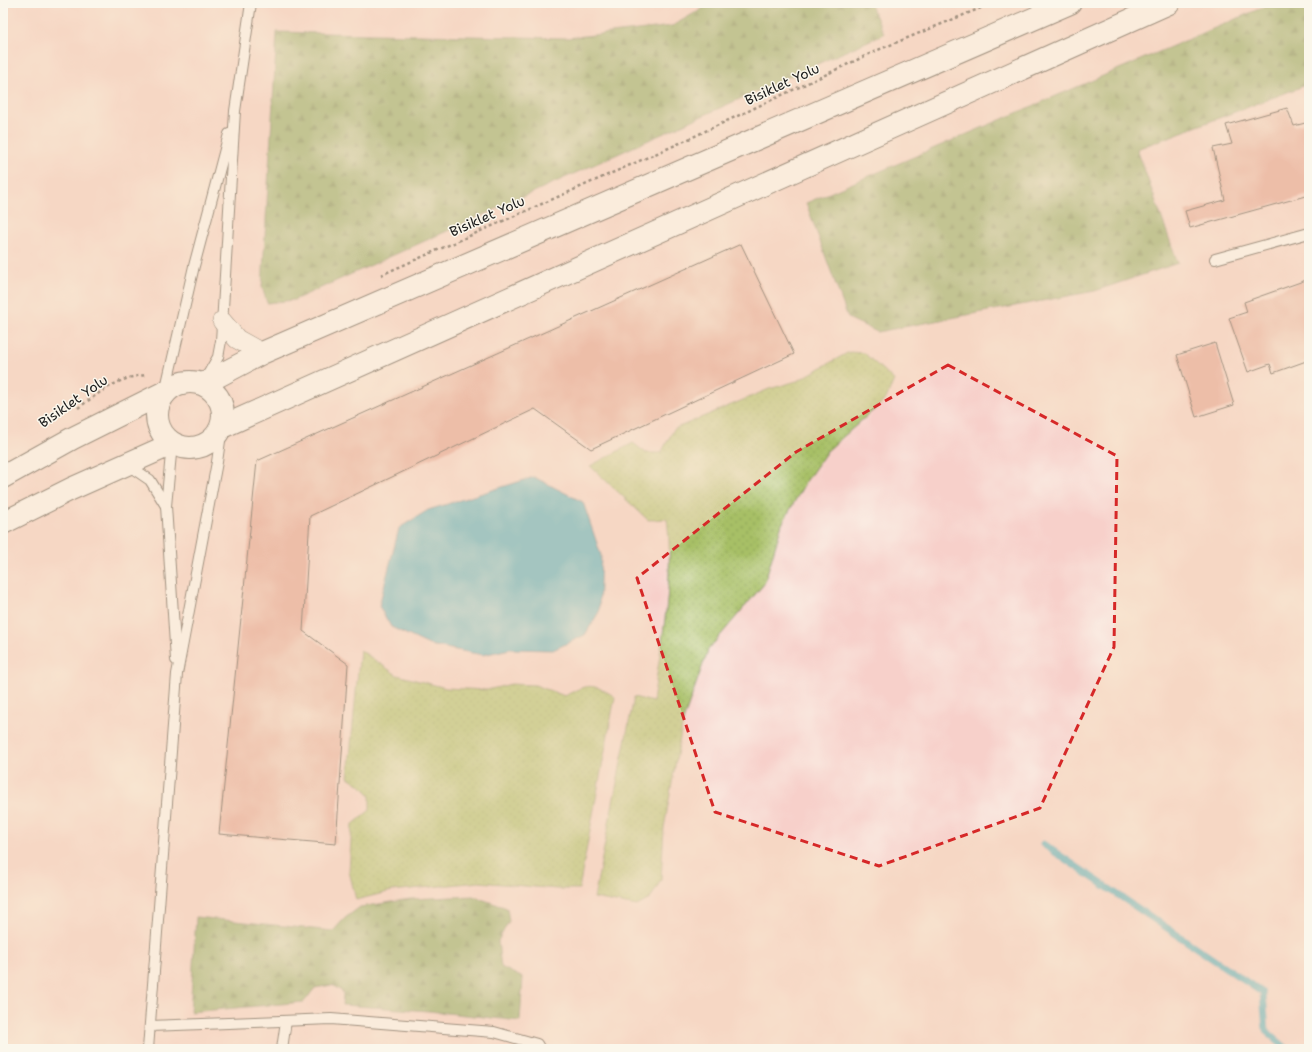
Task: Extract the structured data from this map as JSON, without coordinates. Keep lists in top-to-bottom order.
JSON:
{
  "streets": {
    "path": ["Bisiklet Yolu"]
  }
}
